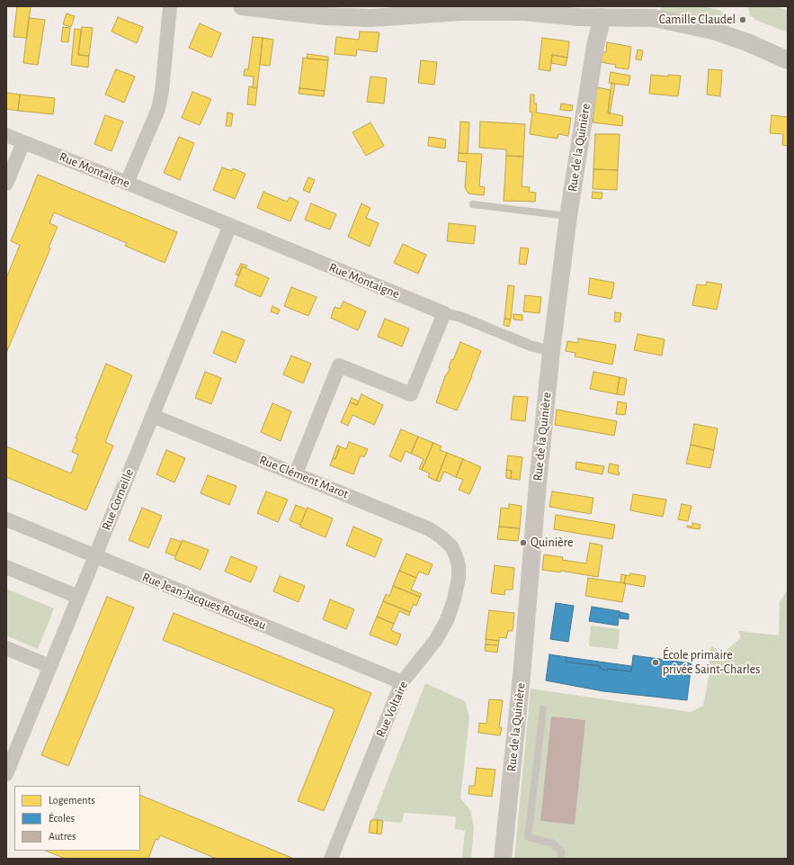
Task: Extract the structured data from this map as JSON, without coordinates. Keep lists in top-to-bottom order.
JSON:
{
  "streets": {
    "street": [
      "Rue de la Quinière",
      "Rue Montaigne",
      "Rue Clément Marot",
      "Rue Corneille",
      "Rue Jean-Jacques Rousseau",
      "Rue Voltaire"
    ]
  },
  "crossings": [
    ["Rue Montaigne", "Rue Corneille"],
    ["Rue Clément Marot", "Rue Corneille"],
    ["Rue Clément Marot", "Rue Voltaire"],
    ["Rue Corneille", "Rue Jean-Jacques Rousseau"],
    ["Rue Jean-Jacques Rousseau", "Rue Voltaire"]
  ],
  "places": ["Camille Claudel", "Quinière", "École primaire privée Saint-Charles"],
  "legend": ["Logements", "Écoles", "Autres"]
}
